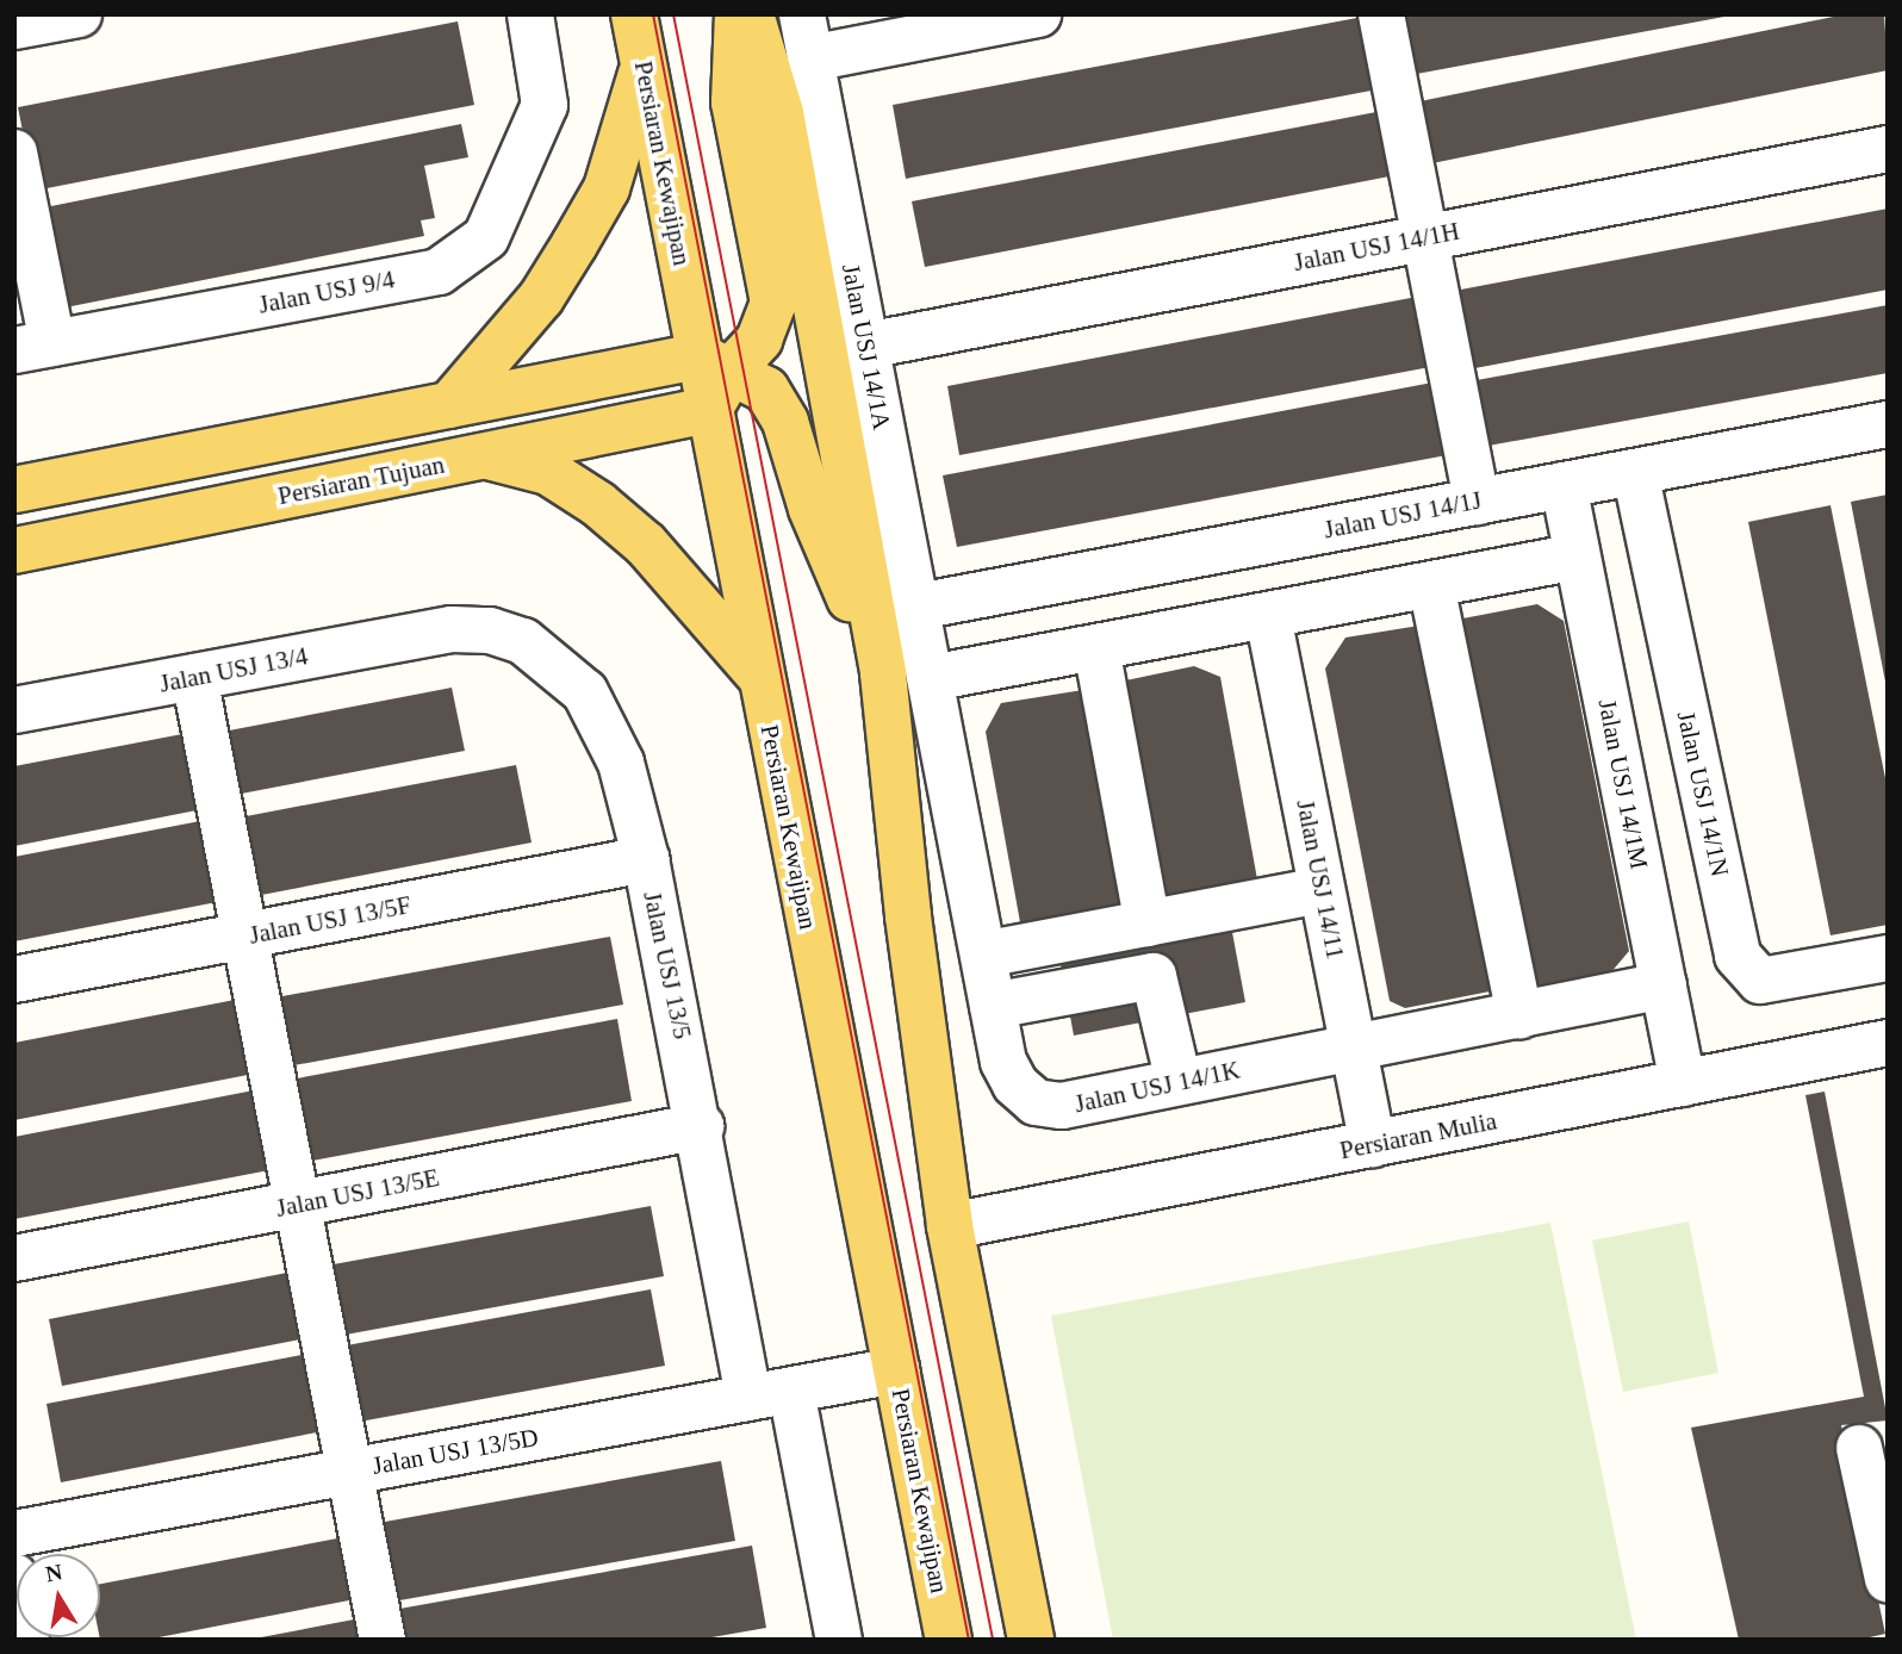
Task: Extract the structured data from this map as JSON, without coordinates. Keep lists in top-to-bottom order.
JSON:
{
  "streets": {
    "main road": ["Persiaran Kewajipan", "Persiaran Tujuan"],
    "street": [
      "Jalan USJ 14/1H",
      "Jalan USJ 9/4",
      "Jalan USJ 14/1A",
      "Jalan USJ 14/1J",
      "Jalan USJ 13/4",
      "Jalan USJ 14/1M",
      "Jalan USJ 14/1N",
      "Jalan USJ 14/11",
      "Jalan USJ 13/5F",
      "Jalan USJ 13/5",
      "Jalan USJ 14/1K",
      "Persiaran Mulia",
      "Jalan USJ 13/5E",
      "Jalan USJ 13/5D"
    ]
  },
  "crossings": [
    ["Persiaran Kewajipan", "Persiaran Tujuan"],
    ["Persiaran Kewajipan", "Jalan USJ 13/5D"],
    ["Jalan USJ 14/1H", "Jalan USJ 14/1A"],
    ["Jalan USJ 14/1A", "Jalan USJ 14/1J"],
    ["Jalan USJ 14/1A", "Jalan USJ 14/1K"],
    ["Jalan USJ 14/1J", "Jalan USJ 14/1M"],
    ["Jalan USJ 14/1J", "Jalan USJ 14/1N"],
    ["Jalan USJ 13/4", "Jalan USJ 13/5"],
    ["Jalan USJ 14/1M", "Jalan USJ 14/1K"],
    ["Jalan USJ 14/1M", "Persiaran Mulia"],
    ["Jalan USJ 14/11", "Jalan USJ 14/1K"],
    ["Jalan USJ 14/11", "Persiaran Mulia"],
    ["Jalan USJ 13/5F", "Jalan USJ 13/5"],
    ["Jalan USJ 13/5", "Jalan USJ 13/5E"],
    ["Jalan USJ 13/5", "Jalan USJ 13/5D"]
  ],
  "north": "top"
}
